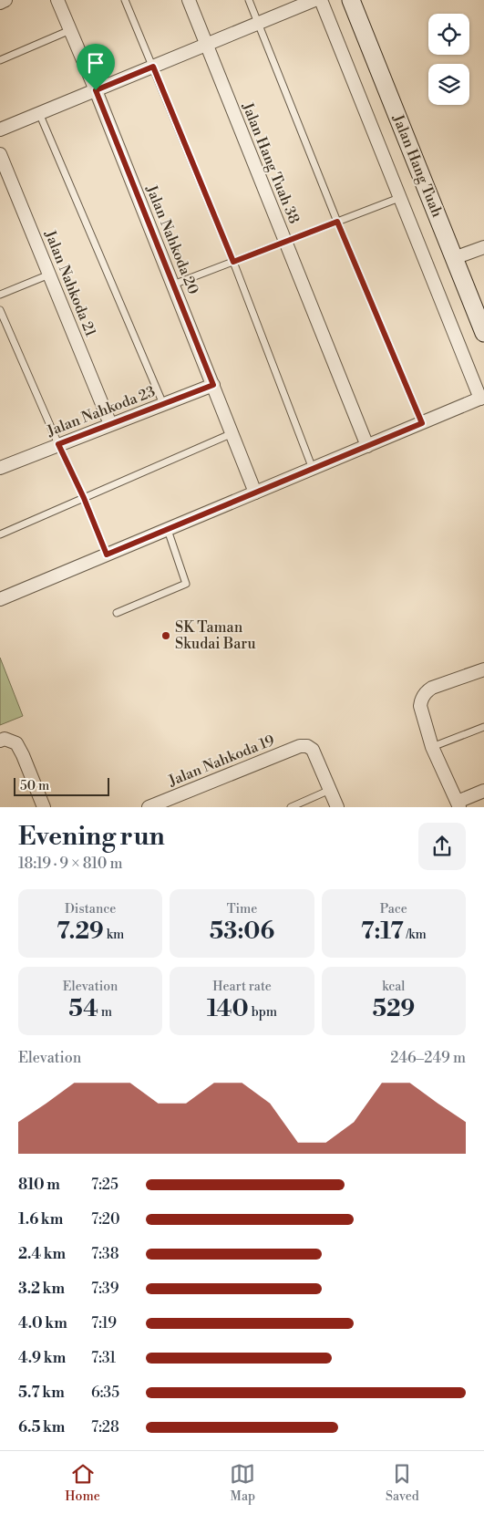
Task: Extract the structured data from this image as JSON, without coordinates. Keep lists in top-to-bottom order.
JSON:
{
  "streets": {
    "street": [
      "Jalan Hang Tuah 38",
      "Jalan Hang Tuah",
      "Jalan Nahkoda 20",
      "Jalan Nahkoda 21",
      "Jalan Nahkoda 23",
      "Jalan Nahkoda 19"
    ]
  },
  "crossings": [
    ["Jalan Nahkoda 20", "Jalan Nahkoda 23"],
    ["Jalan Nahkoda 21", "Jalan Nahkoda 23"]
  ],
  "places": ["SK Taman Skudai Baru"],
  "scale_bar": "50 m",
  "page": {
    "scale": "50 m",
    "heading": ["Evening run", "18:19 · 9 × 810 m"],
    "stats": [
      ["Distance", "7.29 km"],
      ["Time", "53:06"],
      ["Pace", "7:17 /km"],
      ["Elevation", "54 m"],
      ["Heart rate", "140 bpm"],
      ["kcal", "529"]
    ],
    "chart": ["Elevation", "246–249 m"],
    "list": [
      {
        "name": "810 m",
        "note": "7:25"
      },
      {
        "name": "1.6 km",
        "note": "7:20"
      },
      {
        "name": "2.4 km",
        "note": "7:38"
      },
      {
        "name": "3.2 km",
        "note": "7:39"
      },
      {
        "name": "4.0 km",
        "note": "7:19"
      },
      {
        "name": "4.9 km",
        "note": "7:31"
      },
      {
        "name": "5.7 km",
        "note": "6:35"
      },
      {
        "name": "6.5 km",
        "note": "7:28"
      }
    ],
    "tabs": ["Home", "Map", "Saved"]
  }
}
